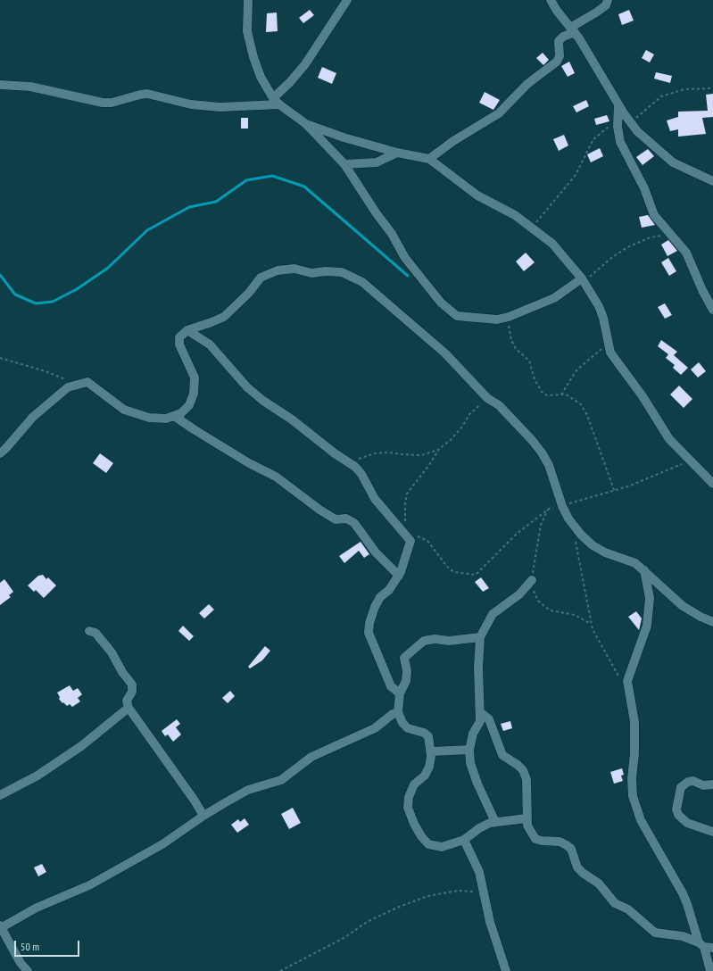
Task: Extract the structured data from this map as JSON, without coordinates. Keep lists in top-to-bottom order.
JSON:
{
  "scale_bar": "50 m"
}
